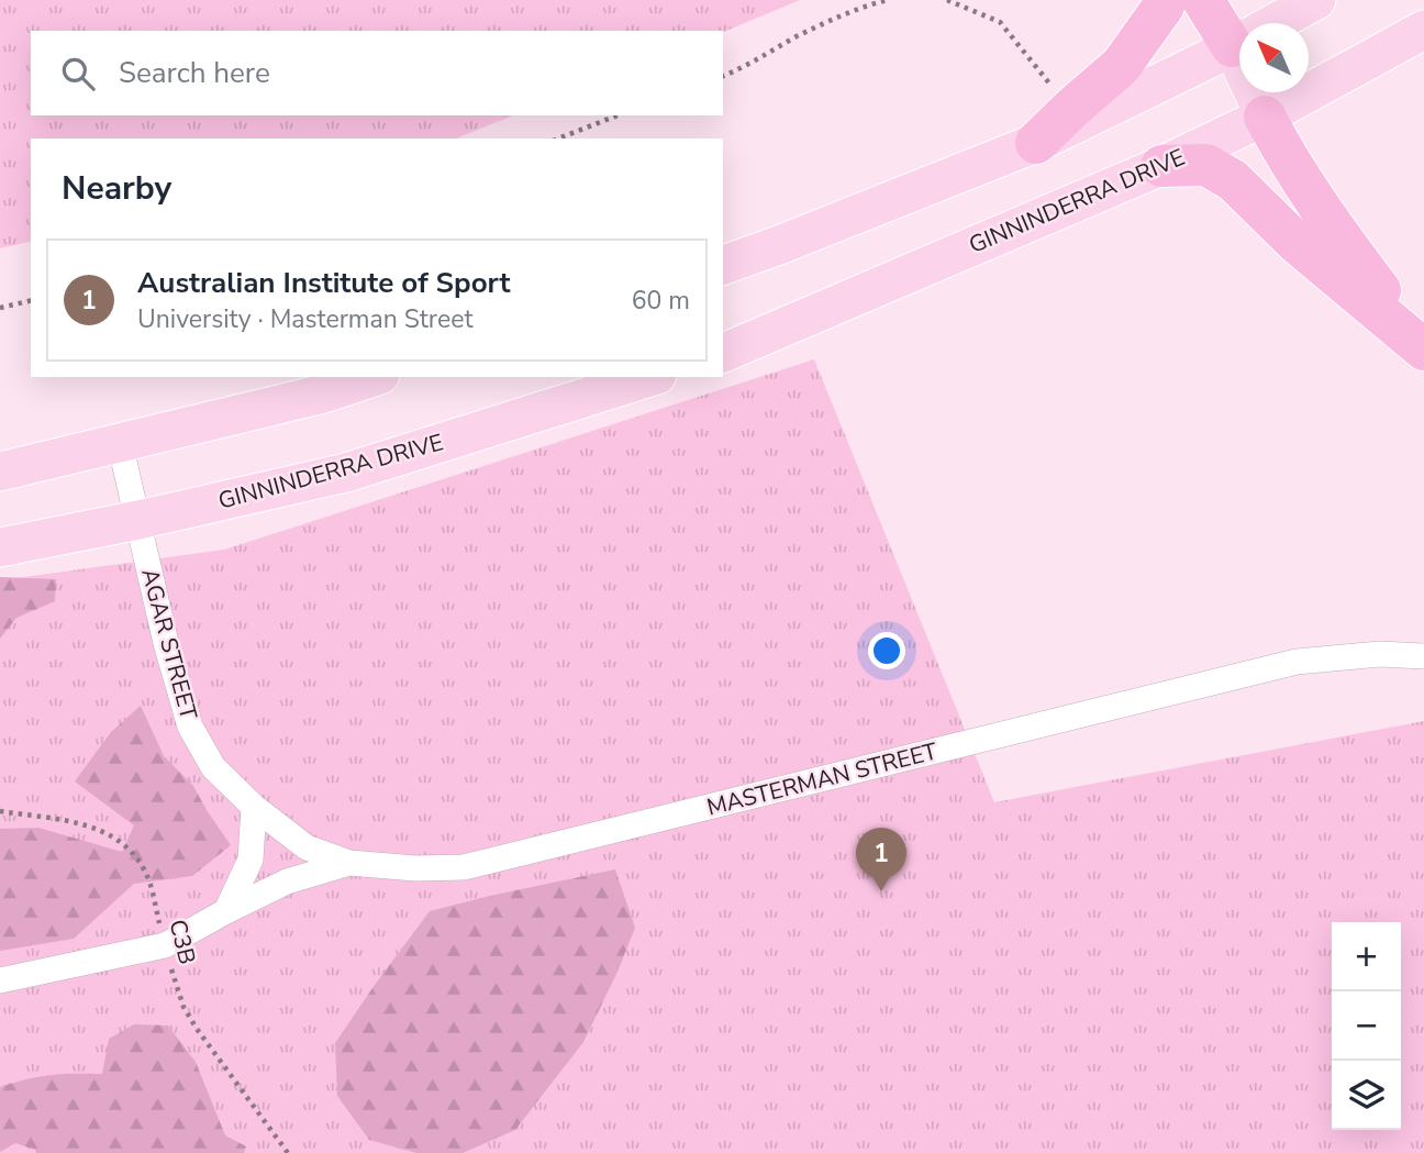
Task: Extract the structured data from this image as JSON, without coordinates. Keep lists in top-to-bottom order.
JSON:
{
  "streets": {
    "main road": ["GINNINDERRA DRIVE"],
    "street": ["AGAR STREET", "MASTERMAN STREET"],
    "path": ["C3B"]
  },
  "crossings": [
    ["GINNINDERRA DRIVE", "AGAR STREET"],
    ["AGAR STREET", "MASTERMAN STREET"],
    ["MASTERMAN STREET", "C3B"]
  ],
  "north": "top left",
  "page": {
    "search": "Search here",
    "heading": "Nearby",
    "list": [
      {
        "mark": "1",
        "name": "Australian Institute of Sport",
        "note": "University · Masterman Street",
        "value": "60 m"
      }
    ],
    "pins": "1",
    "map_buttons": ["+", "−"]
  }
}
